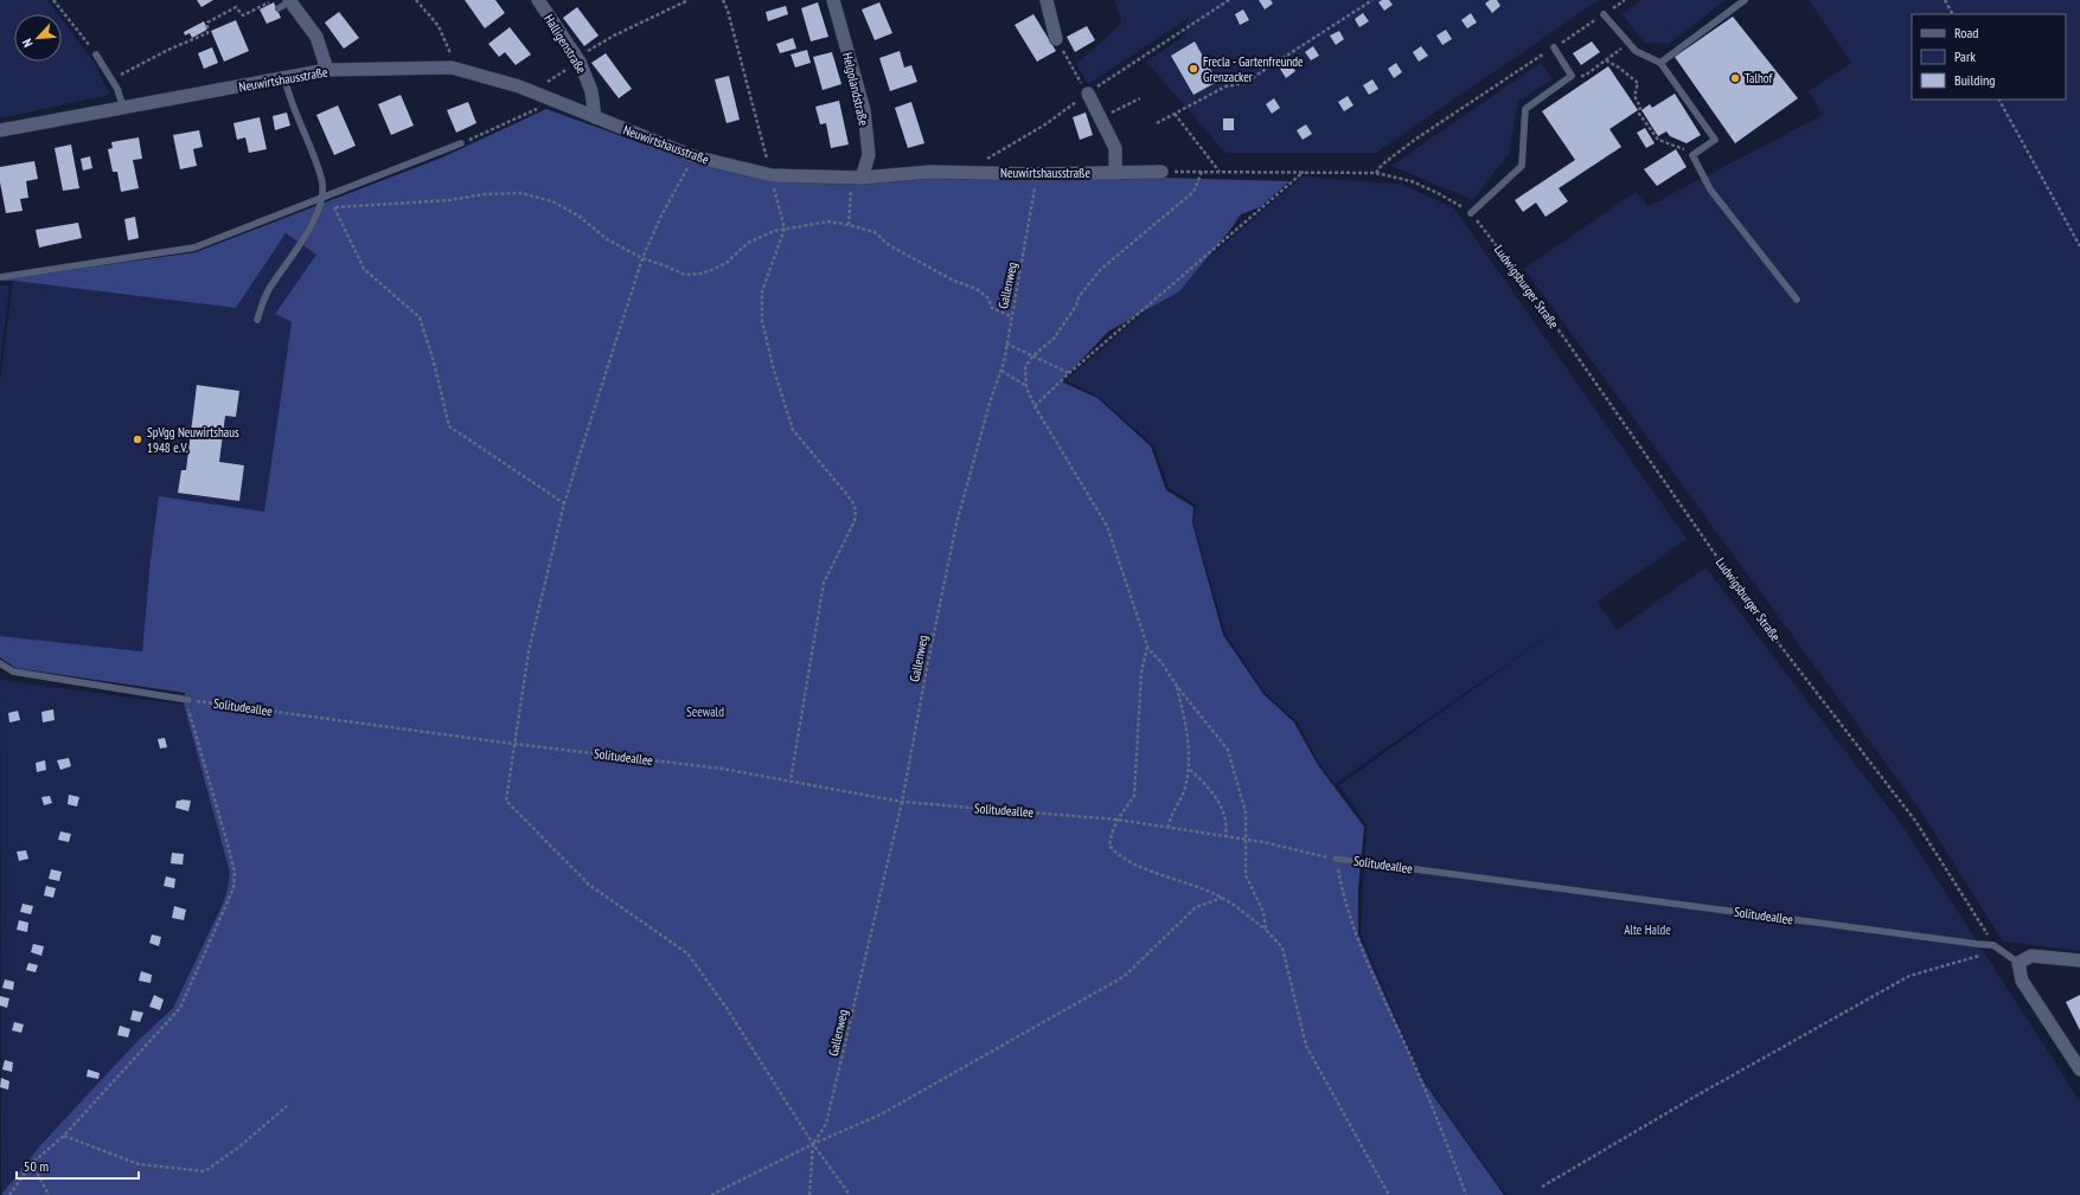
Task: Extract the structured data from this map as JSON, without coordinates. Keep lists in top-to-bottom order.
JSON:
{
  "streets": {
    "street": ["Halligenstraße", "Neuwirtshausstraße", "Helgolandstraße"],
    "lane": ["Solitudeallee"],
    "path": ["Gallenweg", "Ludwigsburger Straße"]
  },
  "crossings": [
    ["Halligenstraße", "Neuwirtshausstraße"],
    ["Neuwirtshausstraße", "Helgolandstraße"],
    ["Neuwirtshausstraße", "Gallenweg"],
    ["Gallenweg", "Solitudeallee"],
    ["Ludwigsburger Straße", "Solitudeallee"]
  ],
  "parks": ["Seewald", "Alte Halde"],
  "places": ["Frecla - Gartenfreunde Grenzacker", "Talhof", "SpVgg Neuwirtshaus 1948 e.V."],
  "legend": ["Road", "Park", "Building"],
  "scale_bar": "50 m",
  "north": "bottom left"
}
